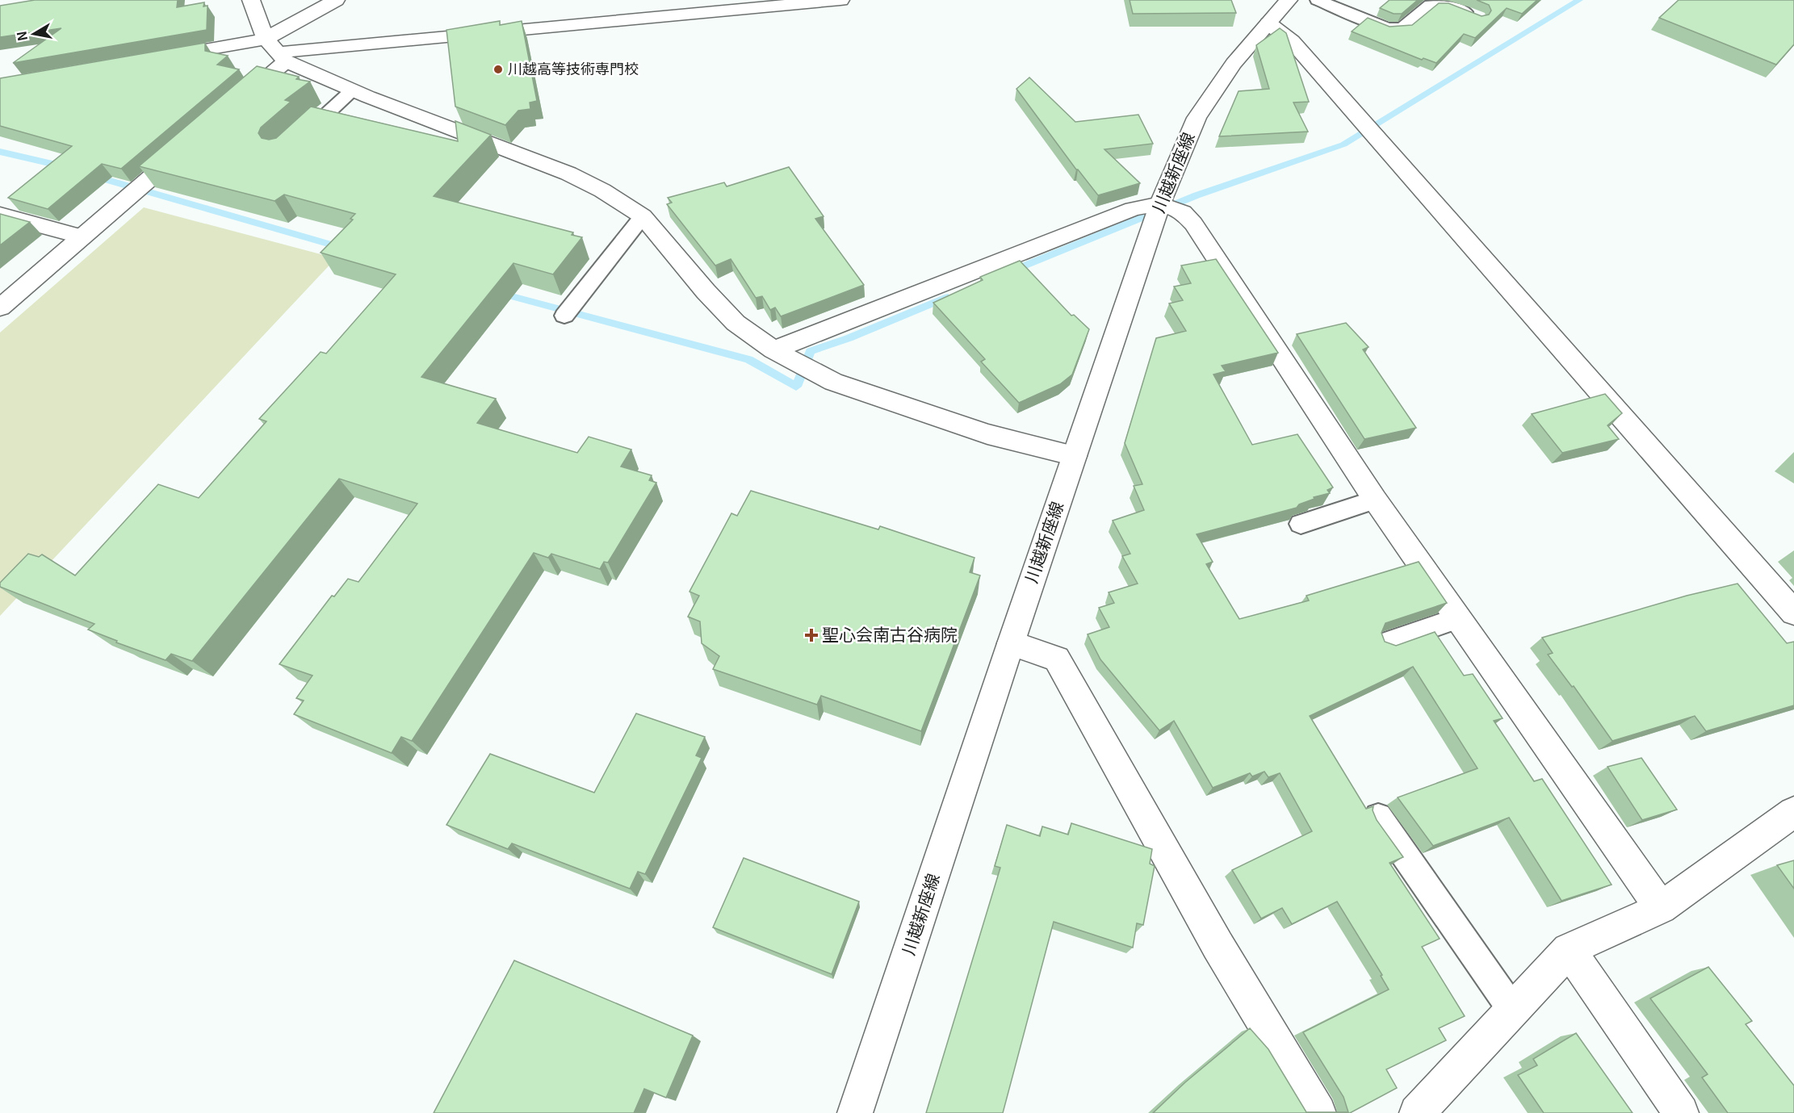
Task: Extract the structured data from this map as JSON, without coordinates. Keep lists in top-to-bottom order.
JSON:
{
  "streets": {
    "street": ["川越新座線"]
  },
  "places": {
    "other": ["川越高等技術専門校"],
    "health": ["聖心会南古谷病院"]
  },
  "north": "left"
}
